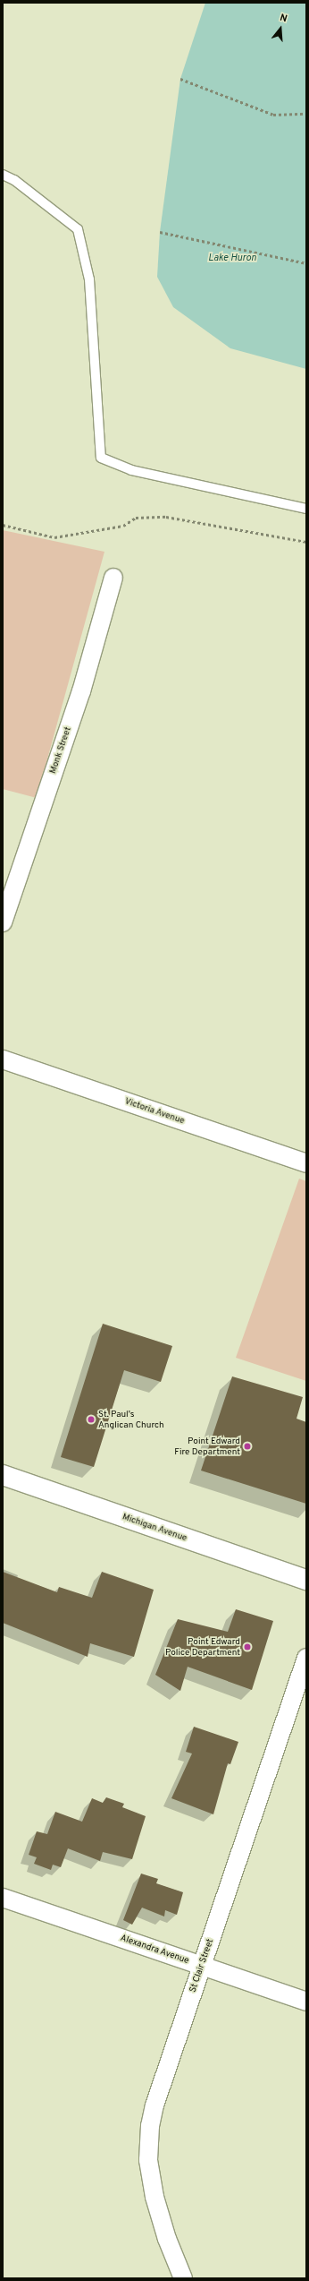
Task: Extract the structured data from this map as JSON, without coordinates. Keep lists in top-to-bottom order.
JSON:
{
  "streets": {
    "street": [
      "Monk Street",
      "Victoria Avenue",
      "Michigan Avenue",
      "Alexandra Avenue",
      "St Clair Street"
    ]
  },
  "crossings": [
    ["Alexandra Avenue", "St Clair Street"]
  ],
  "water": ["Lake Huron"],
  "places": ["St. Paul's Anglican Church", "Point Edward Fire Department", "Point Edward Police Department"],
  "north": "top"
}
